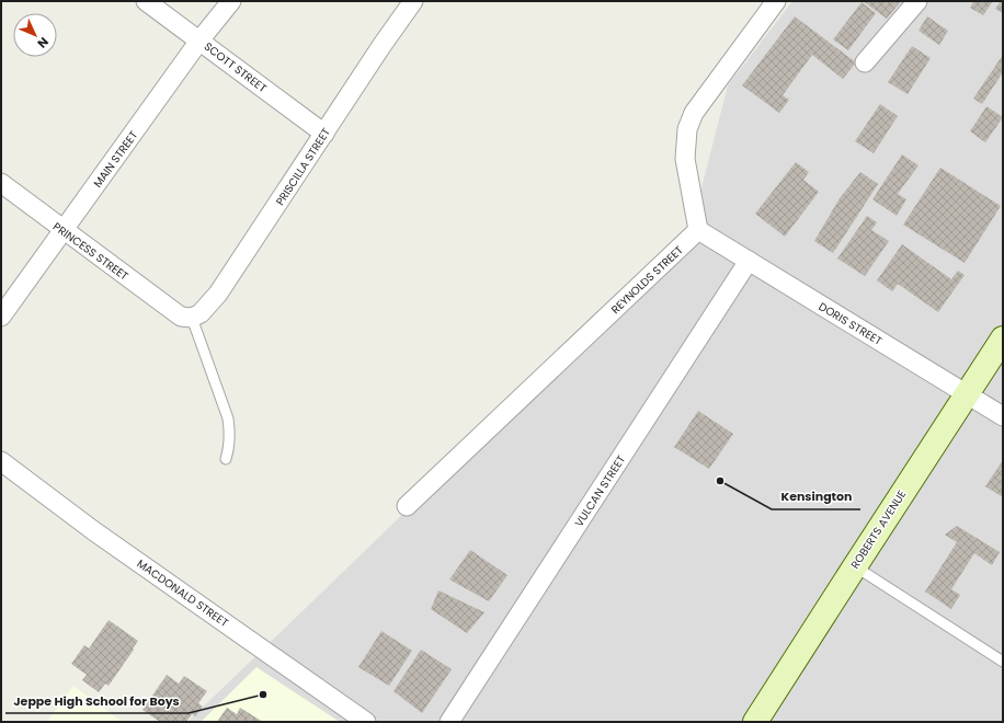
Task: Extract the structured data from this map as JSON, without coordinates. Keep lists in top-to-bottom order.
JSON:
{
  "streets": {
    "main road": ["ROBERTS AVENUE"],
    "street": [
      "SCOTT STREET",
      "MAIN STREET",
      "PRISCILLA STREET",
      "PRINCESS STREET",
      "REYNOLDS STREET",
      "DORIS STREET",
      "VULCAN STREET",
      "MACDONALD STREET"
    ]
  },
  "crossings": [
    ["SCOTT STREET", "MAIN STREET"],
    ["SCOTT STREET", "PRISCILLA STREET"],
    ["MAIN STREET", "PRINCESS STREET"],
    ["PRISCILLA STREET", "PRINCESS STREET"],
    ["REYNOLDS STREET", "DORIS STREET"],
    ["DORIS STREET", "VULCAN STREET"],
    ["DORIS STREET", "ROBERTS AVENUE"]
  ],
  "places": ["Kensington", "Jeppe High School for Boys"],
  "north": "bottom right"
}
